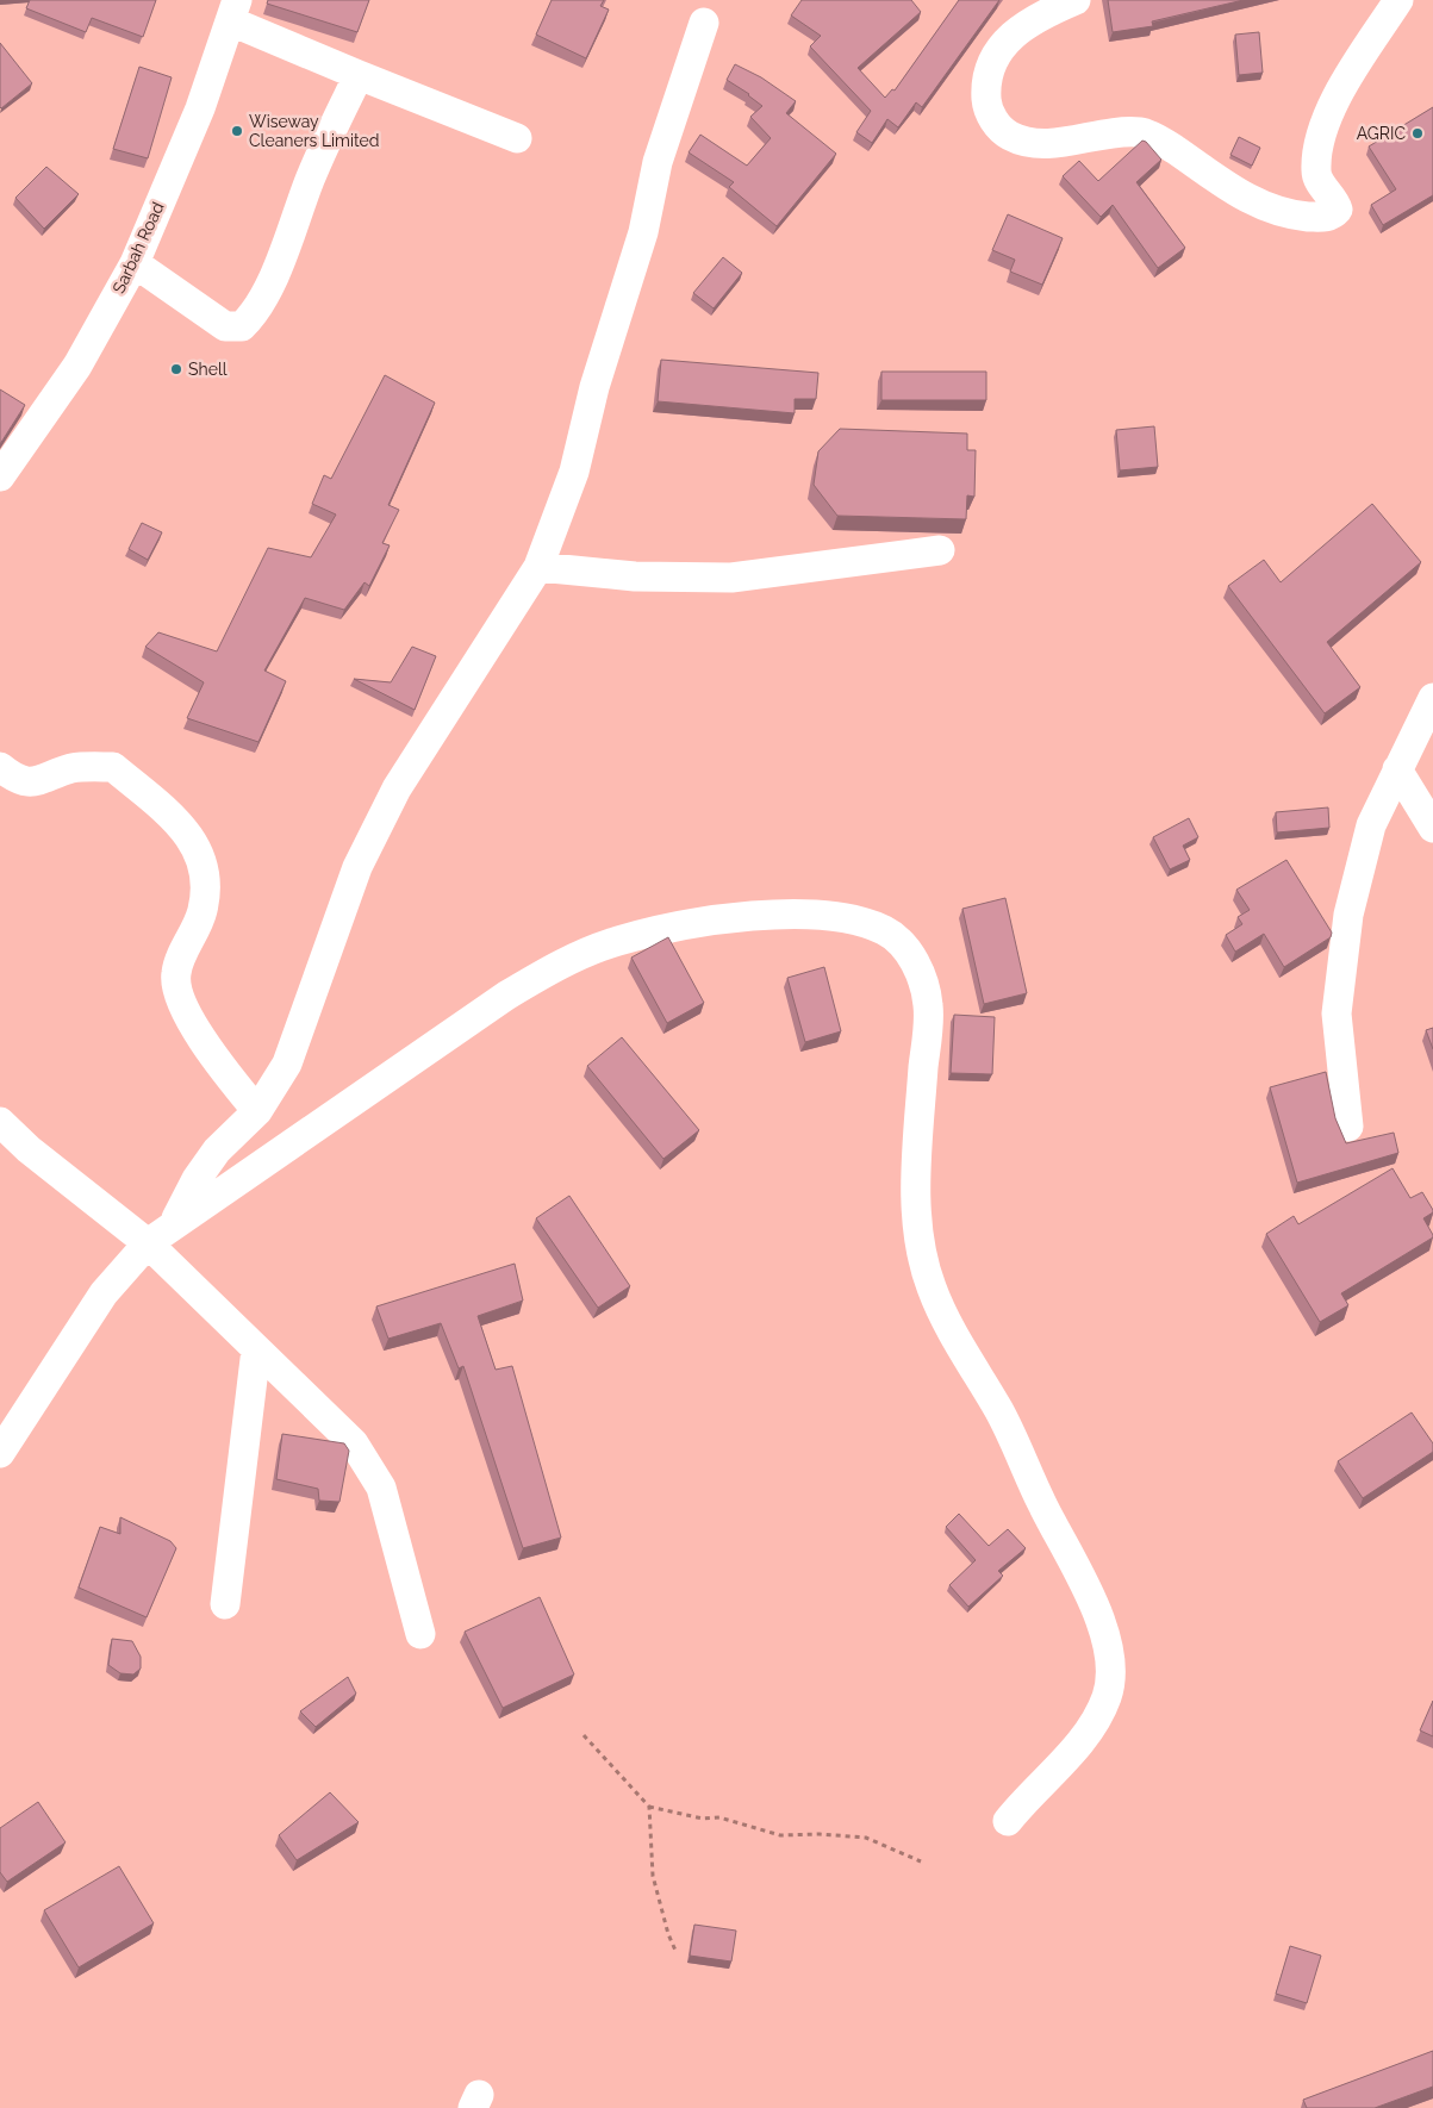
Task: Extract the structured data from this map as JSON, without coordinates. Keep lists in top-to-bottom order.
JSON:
{
  "streets": {
    "street": ["Sarbah Road"]
  },
  "places": ["Wiseway Cleaners Limited", "AGRIC", "Shell"]
}
